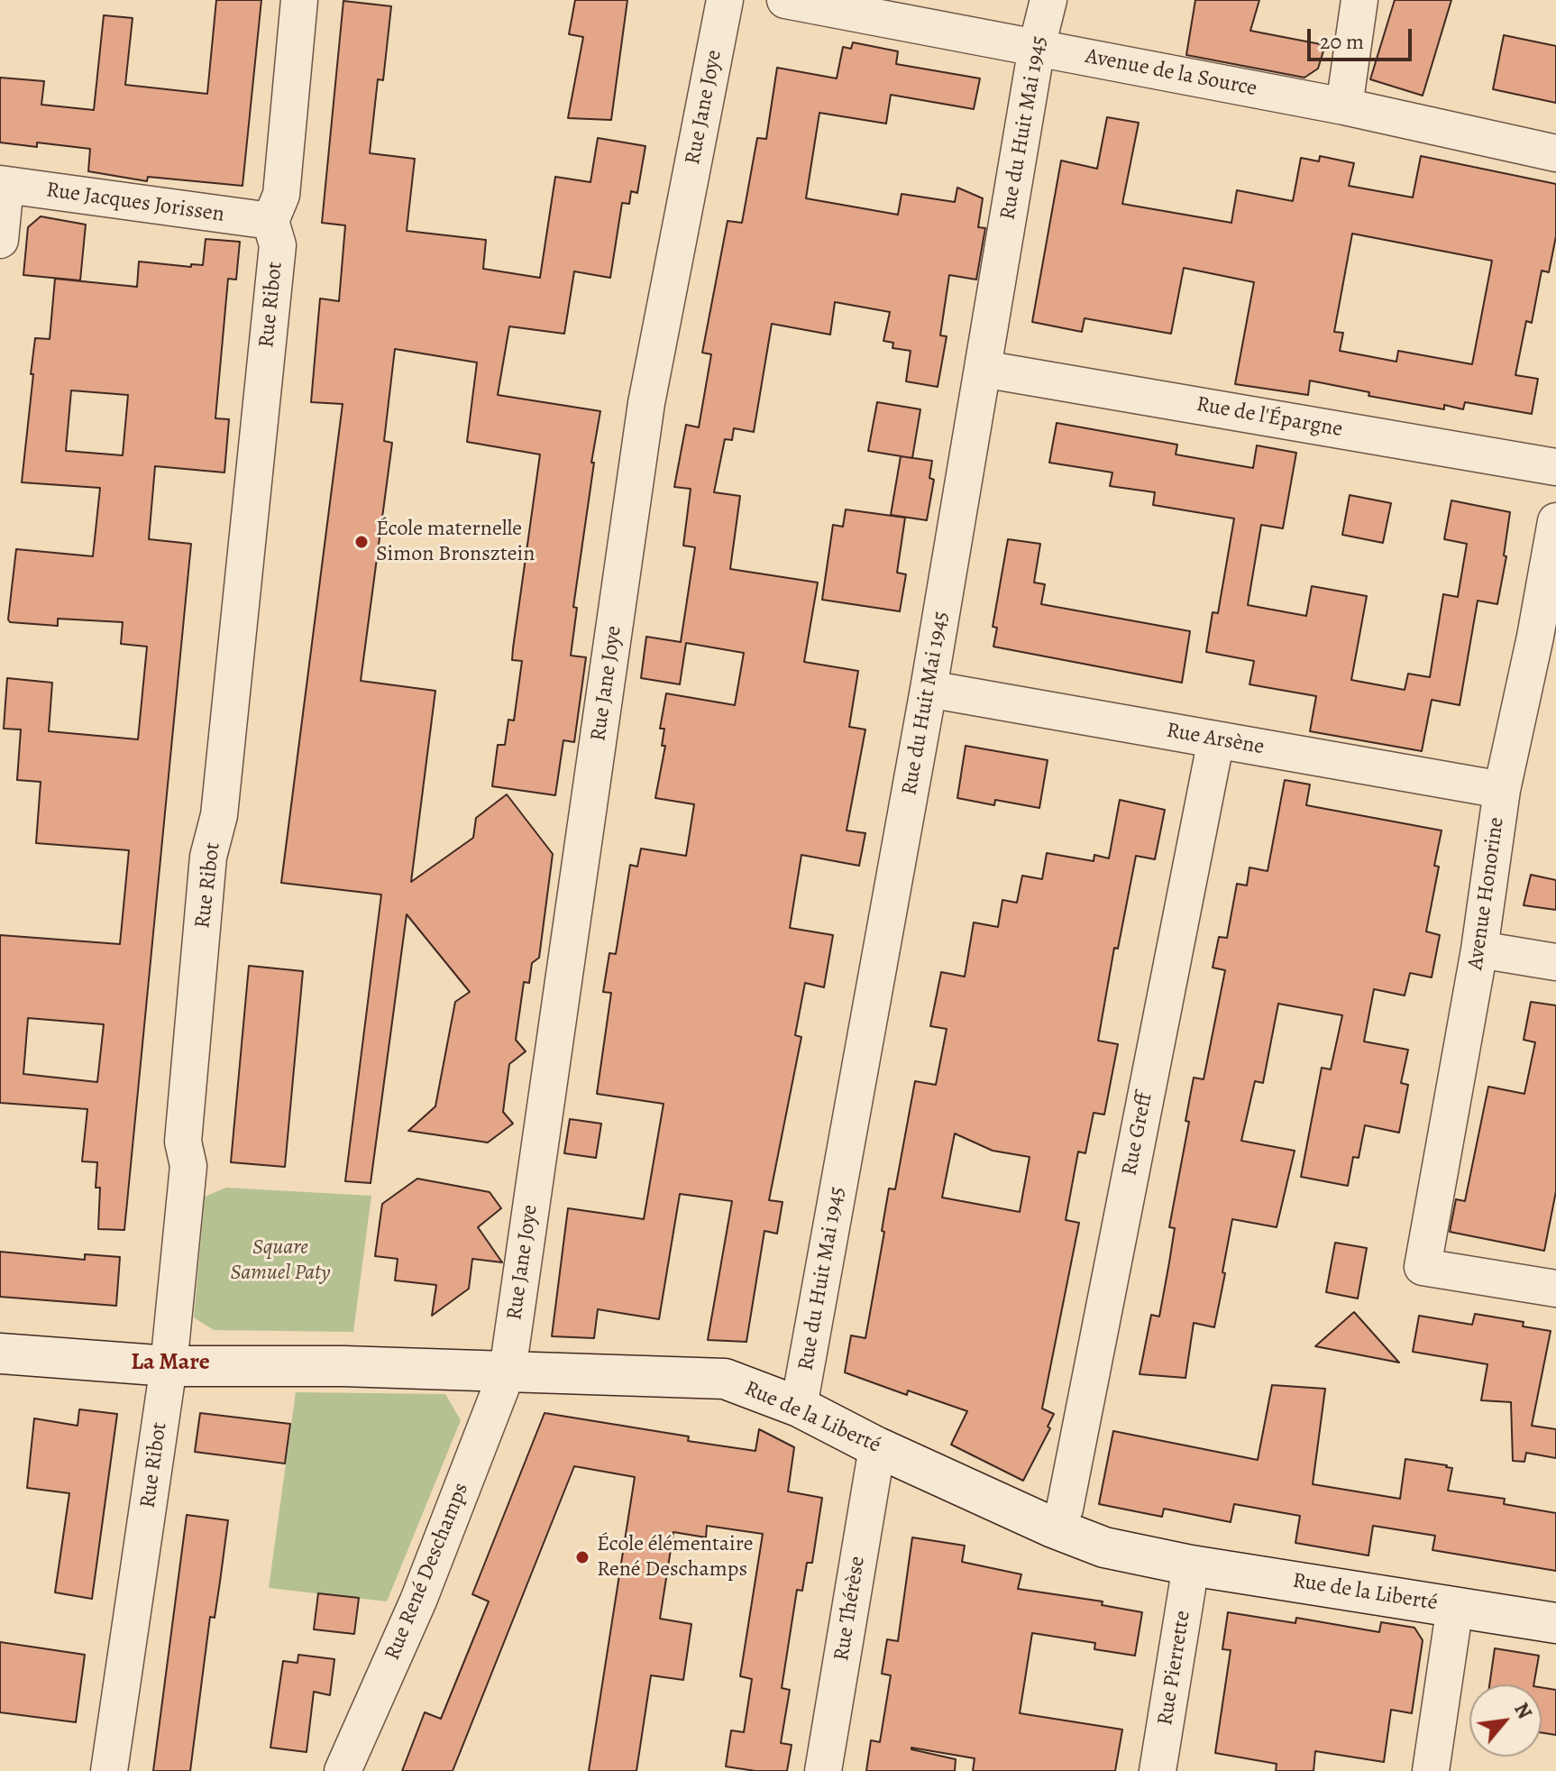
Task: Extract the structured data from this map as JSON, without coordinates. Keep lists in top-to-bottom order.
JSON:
{
  "streets": {
    "street": [
      "Avenue de la Source",
      "Rue Jane Joye",
      "Rue du Huit Mai 1945",
      "Rue Jacques Jorissen",
      "Rue Ribot",
      "Rue de l'Épargne",
      "Rue Arsène",
      "Avenue Honorine",
      "Rue Greff",
      "Rue de la Liberté",
      "Rue René Deschamps",
      "Rue Thérèse",
      "Rue Pierrette"
    ]
  },
  "crossings": [
    ["Avenue de la Source", "Rue du Huit Mai 1945"],
    ["Rue Jane Joye", "Rue de la Liberté"],
    ["Rue Jane Joye", "Rue René Deschamps"],
    ["Rue du Huit Mai 1945", "Rue de l'Épargne"],
    ["Rue du Huit Mai 1945", "Rue Arsène"],
    ["Rue du Huit Mai 1945", "Rue de la Liberté"],
    ["Rue Jacques Jorissen", "Rue Ribot"],
    ["Rue Ribot", "Rue de la Liberté"],
    ["Rue Arsène", "Avenue Honorine"],
    ["Rue Arsène", "Rue Greff"],
    ["Rue Greff", "Rue de la Liberté"],
    ["Rue de la Liberté", "Rue René Deschamps"],
    ["Rue de la Liberté", "Rue Thérèse"],
    ["Rue de la Liberté", "Rue Pierrette"]
  ],
  "districts": ["La Mare"],
  "parks": ["Square Samuel Paty"],
  "places": ["École maternelle Simon Bronsztein", "École élémentaire René Deschamps"],
  "scale_bar": "20 m",
  "north": "top right"
}
